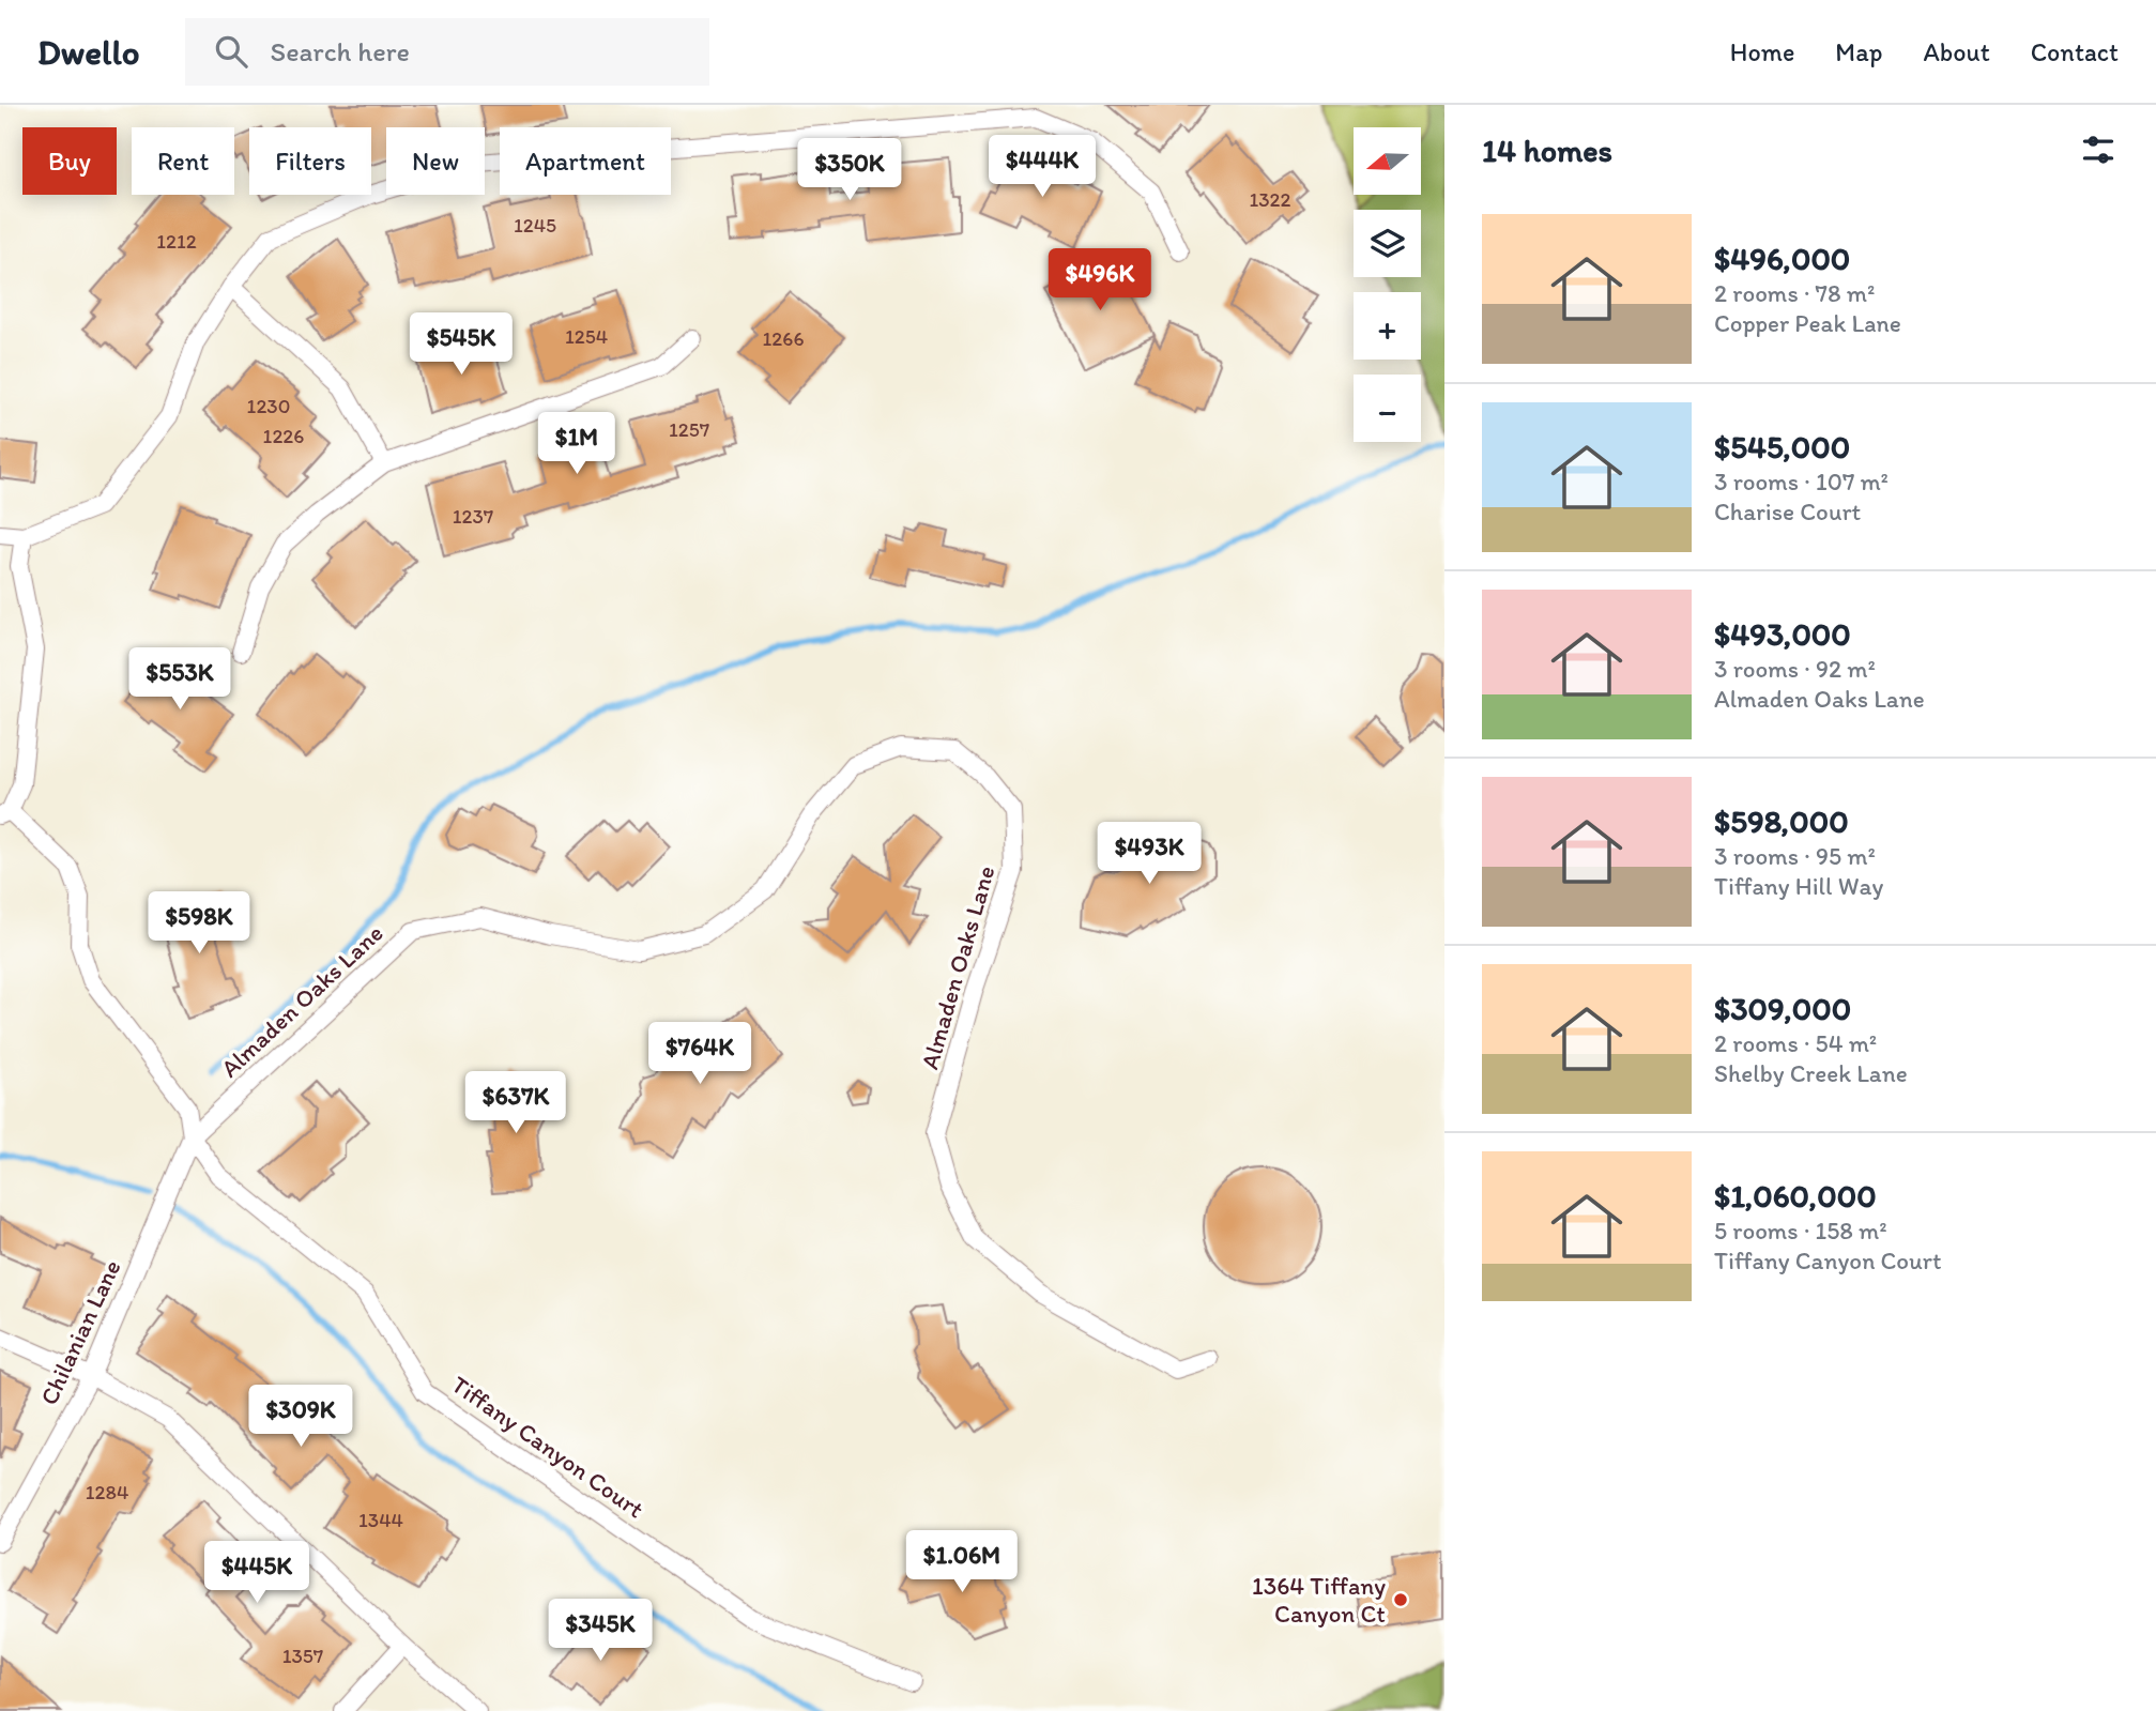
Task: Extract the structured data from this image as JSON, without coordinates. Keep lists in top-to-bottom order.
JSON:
{
  "streets": {
    "street": ["Almaden Oaks Lane", "Chilanian Lane", "Tiffany Canyon Court"]
  },
  "crossings": [
    ["Almaden Oaks Lane", "Chilanian Lane"],
    ["Almaden Oaks Lane", "Tiffany Canyon Court"],
    ["Chilanian Lane", "Tiffany Canyon Court"]
  ],
  "places": ["1364 Tiffany Canyon Ct"],
  "house_numbers": [
    "1322",
    "1245",
    "1212",
    "1254",
    "1266",
    "1230",
    "1257",
    "1226",
    "1237",
    "1284",
    "1344",
    "1357"
  ],
  "north": "left",
  "page": {
    "header": "Dwello",
    "search": "Search here",
    "nav": [
      "Home",
      "Map",
      "About",
      "Contact"
    ],
    "heading": "14 homes",
    "map_buttons": ["+", "−"],
    "chip": [
      "Buy",
      "Rent",
      "Filters",
      "New",
      "Apartment"
    ],
    "price": [
      "$444K",
      "$350K",
      "$496K",
      "$545K",
      "$1M",
      "$553K",
      "$493K",
      "$598K",
      "$764K",
      "$637K",
      "$309K",
      "$1.06M",
      "$445K",
      "$345K"
    ],
    "list": [
      {
        "name": "$496,000",
        "note": "2 rooms · 78 m² · Copper Peak Lane"
      },
      {
        "name": "$545,000",
        "note": "3 rooms · 107 m² · Charise Court"
      },
      {
        "name": "$493,000",
        "note": "3 rooms · 92 m² · Almaden Oaks Lane"
      },
      {
        "name": "$598,000",
        "note": "3 rooms · 95 m² · Tiffany Hill Way"
      },
      {
        "name": "$309,000",
        "note": "2 rooms · 54 m² · Shelby Creek Lane"
      },
      {
        "name": "$1,060,000",
        "note": "5 rooms · 158 m² · Tiffany Canyon Court"
      }
    ]
  }
}
